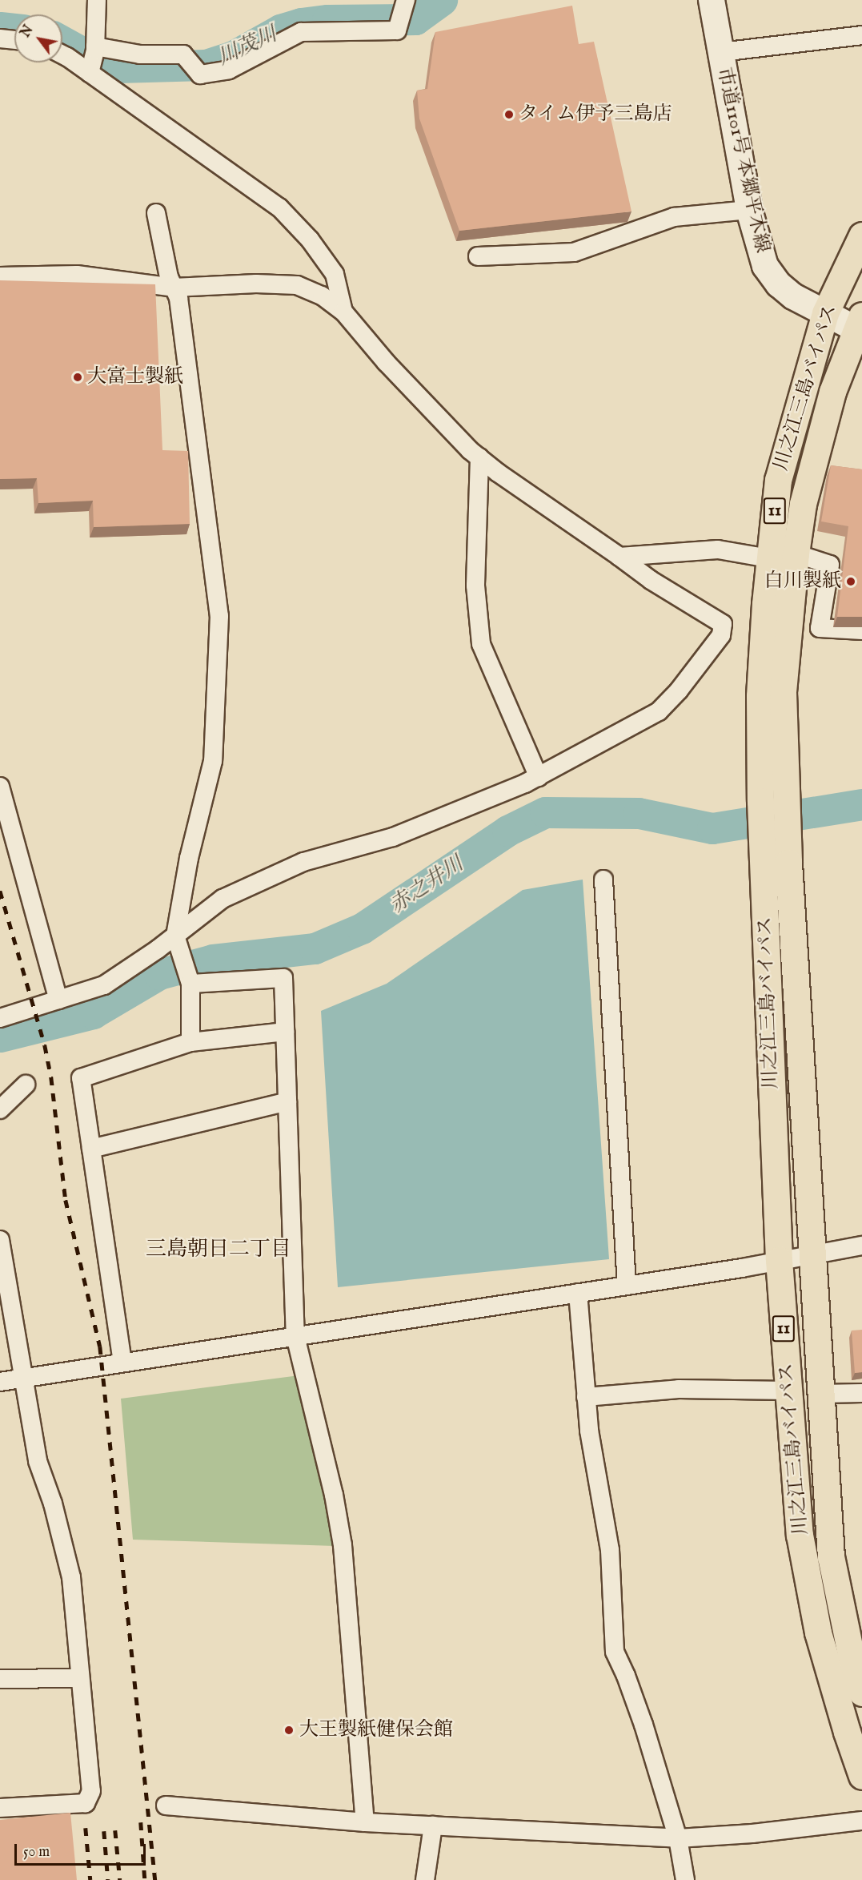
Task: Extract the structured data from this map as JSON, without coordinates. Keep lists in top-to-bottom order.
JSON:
{
  "streets": {
    "highway": ["川之江三島バイパス", "11"],
    "street": ["市道1101号 本郷平木線"]
  },
  "crossings": [
    ["市道1101号 本郷平木線", "川之江三島バイパス"]
  ],
  "districts": ["三島朝日二丁目"],
  "water": ["川茂川", "赤之井川"],
  "places": [
    "タイム伊予三島店",
    "大富士製紙",
    "白川製紙",
    "大王製紙健保会館"
  ],
  "scale_bar": "50 m",
  "north": "top left"
}
